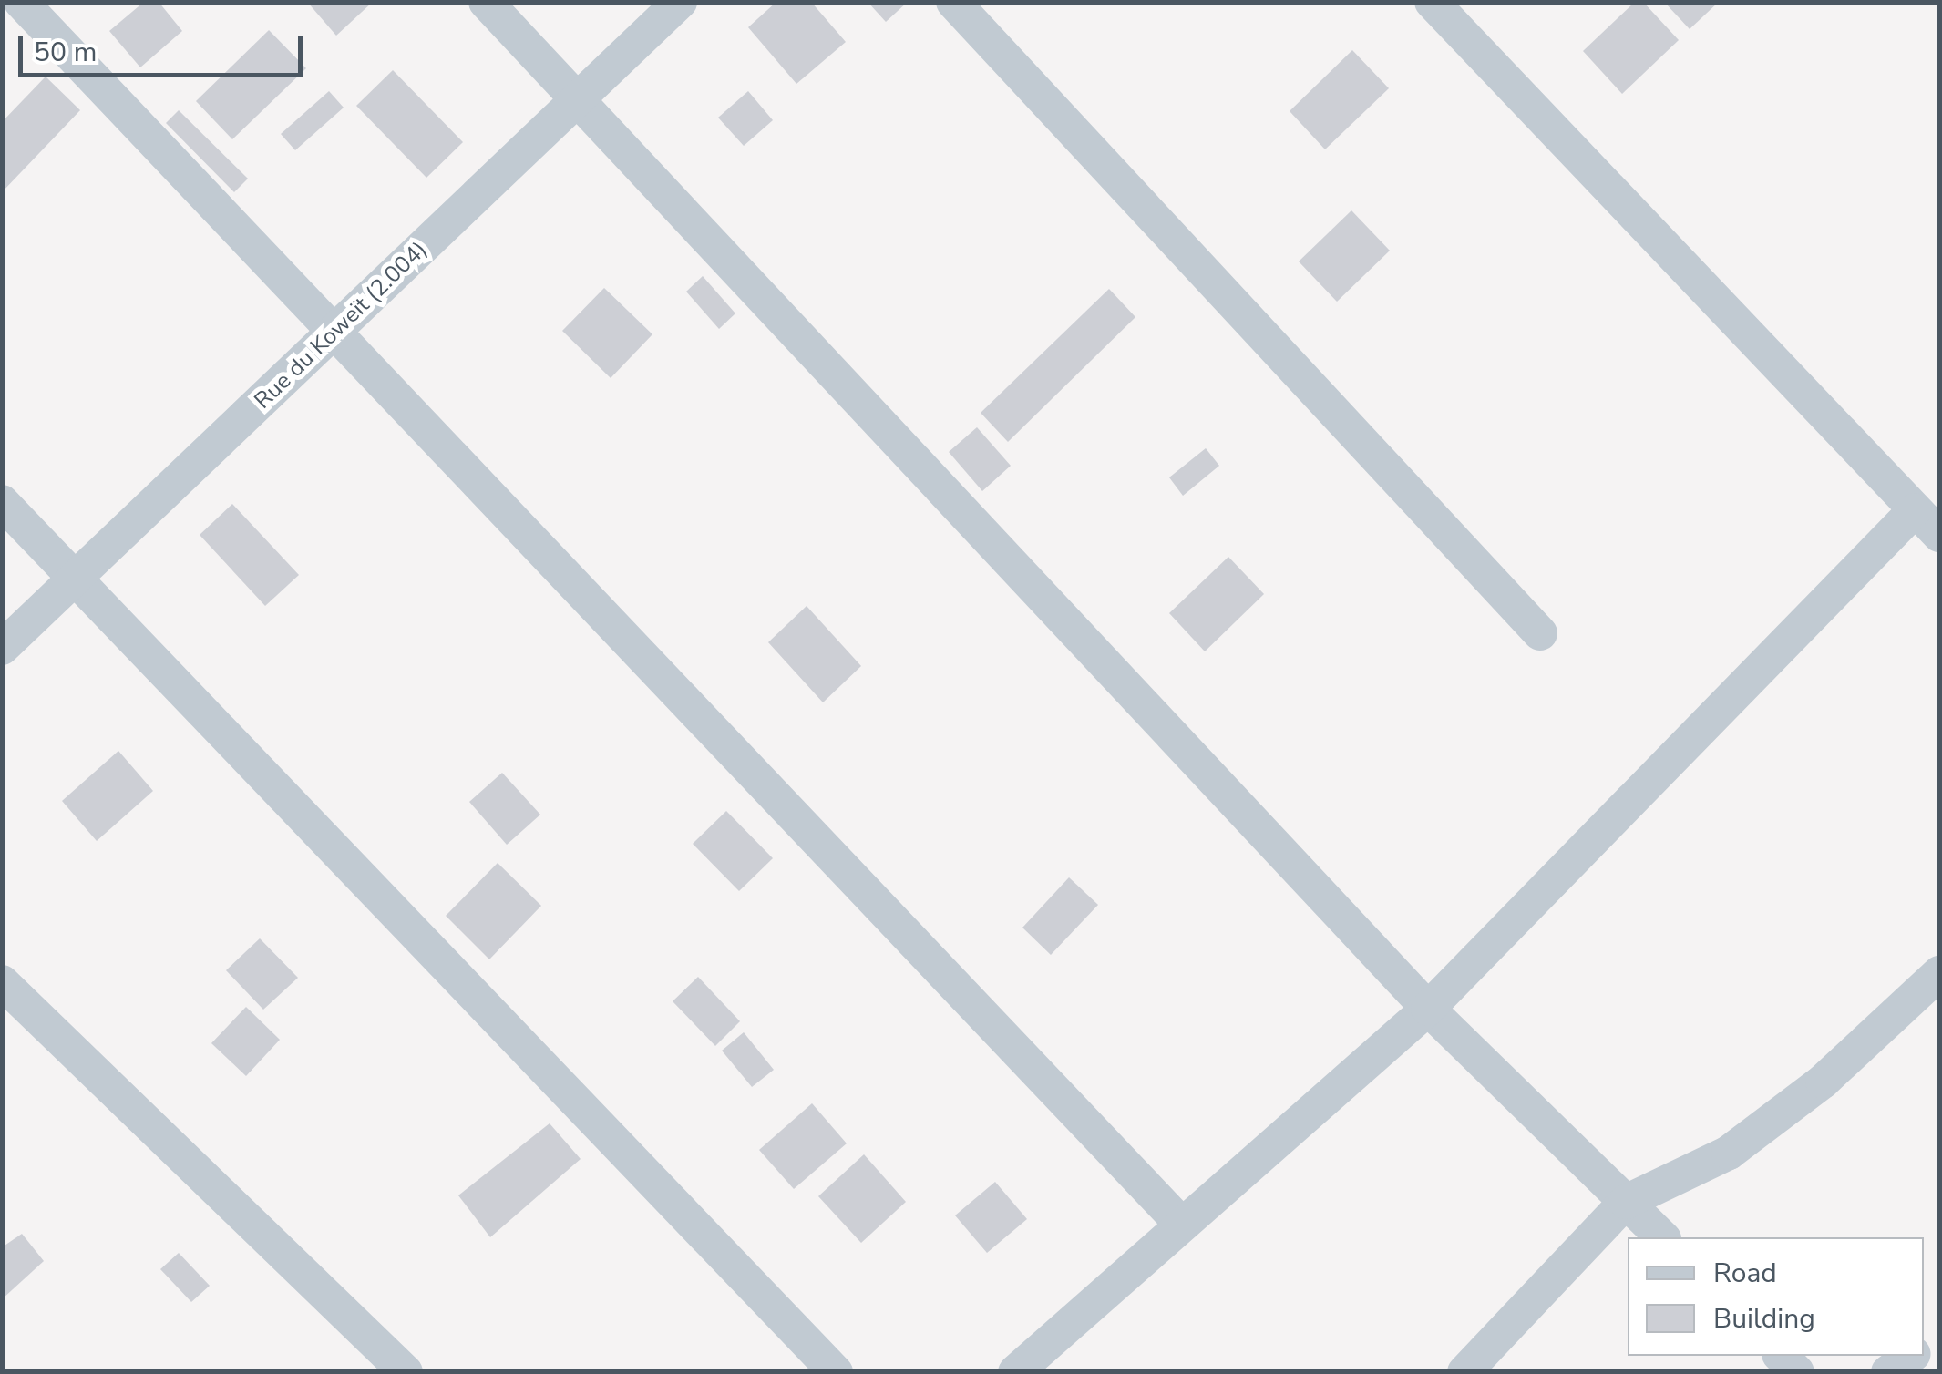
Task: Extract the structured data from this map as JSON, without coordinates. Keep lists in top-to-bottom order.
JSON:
{
  "streets": {
    "street": ["Rue du Koweït (2.004)"]
  },
  "legend": ["Road", "Building"],
  "scale_bar": "50 m"
}
